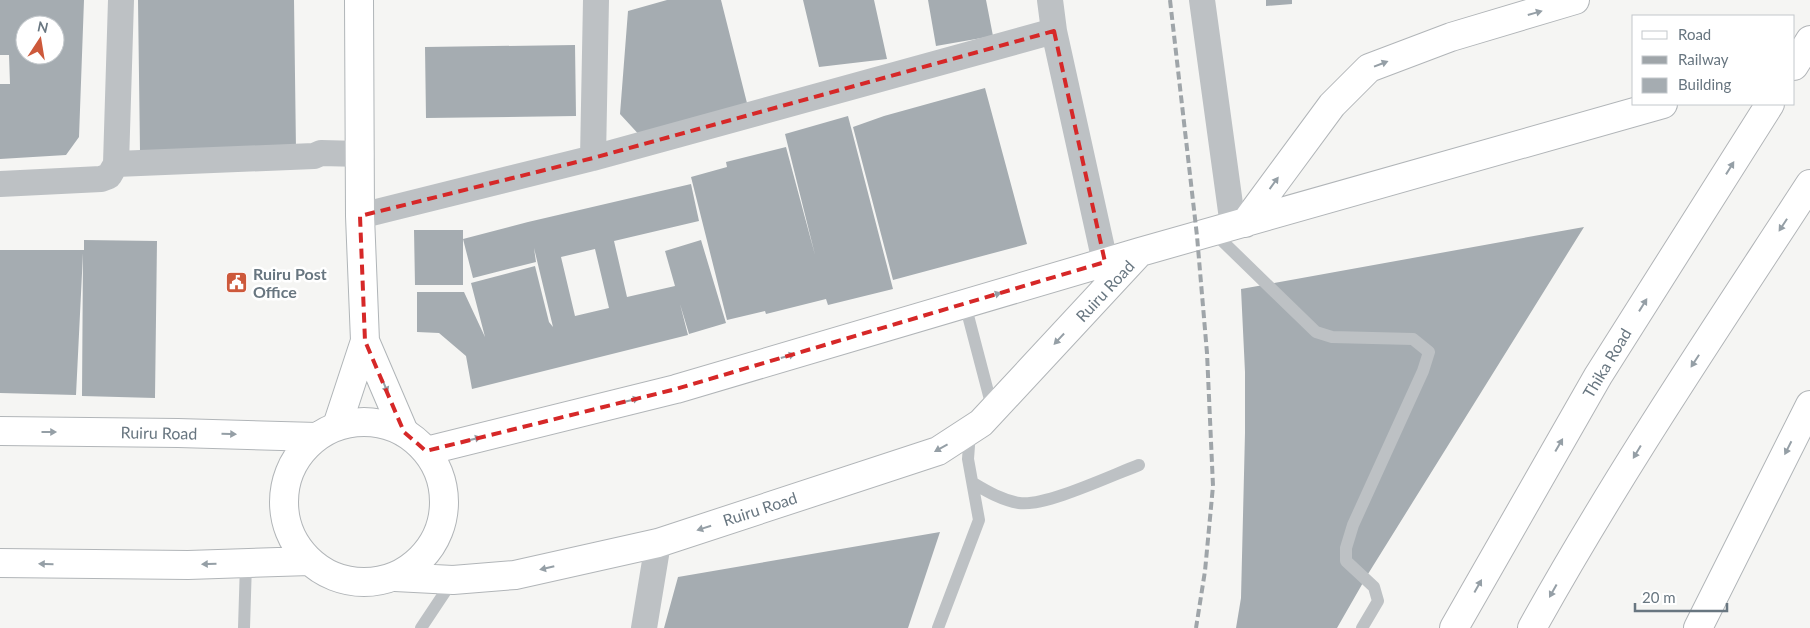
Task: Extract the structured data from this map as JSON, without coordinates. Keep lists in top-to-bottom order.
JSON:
{
  "streets": {
    "main road": ["Ruiru Road", "Thika Road"]
  },
  "places": {
    "public building": ["Ruiru Post Office"]
  },
  "legend": ["Road", "Railway", "Building"],
  "scale_bar": "20 m",
  "north": "top"
}
